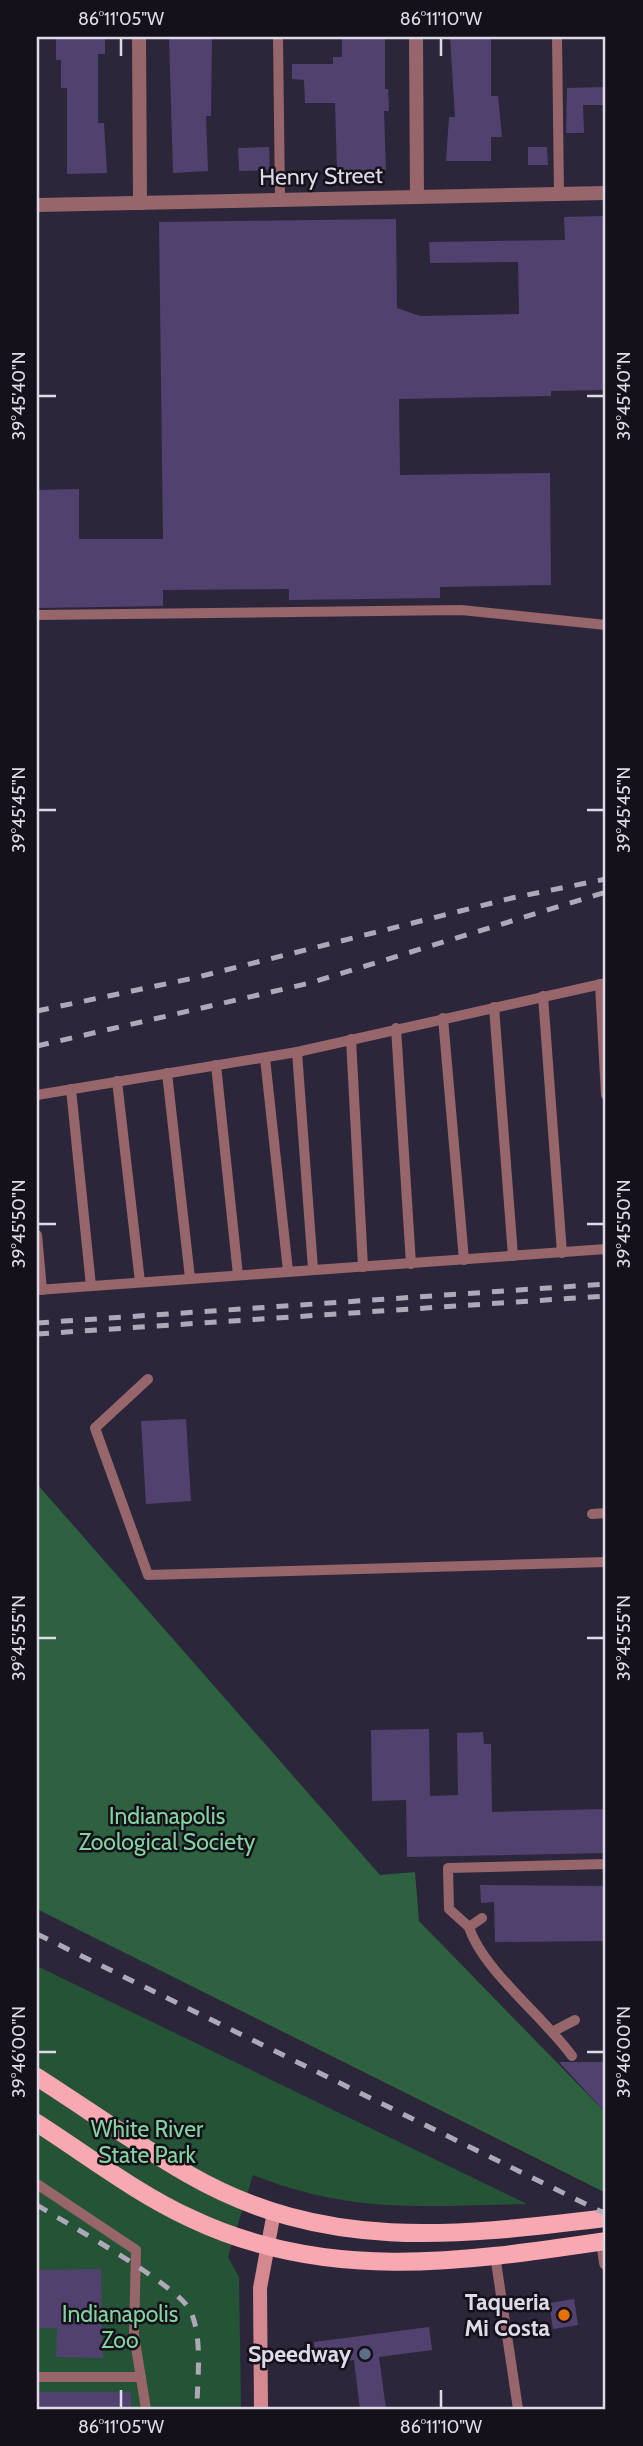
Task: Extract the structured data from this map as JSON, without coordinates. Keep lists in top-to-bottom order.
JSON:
{
  "streets": {
    "street": ["Henry Street"]
  },
  "parks": ["Indianapolis Zoological Society", "White River State Park", "Indianapolis Zoo"],
  "places": ["Taqueria Mi Costa", "Speedway"],
  "coordinates": [
    "86°11'05\"W",
    "86°11'10\"W",
    "39°45'40\"N",
    "39°45'45\"N",
    "39°45'50\"N",
    "39°45'55\"N",
    "39°46'00\"N"
  ]
}
